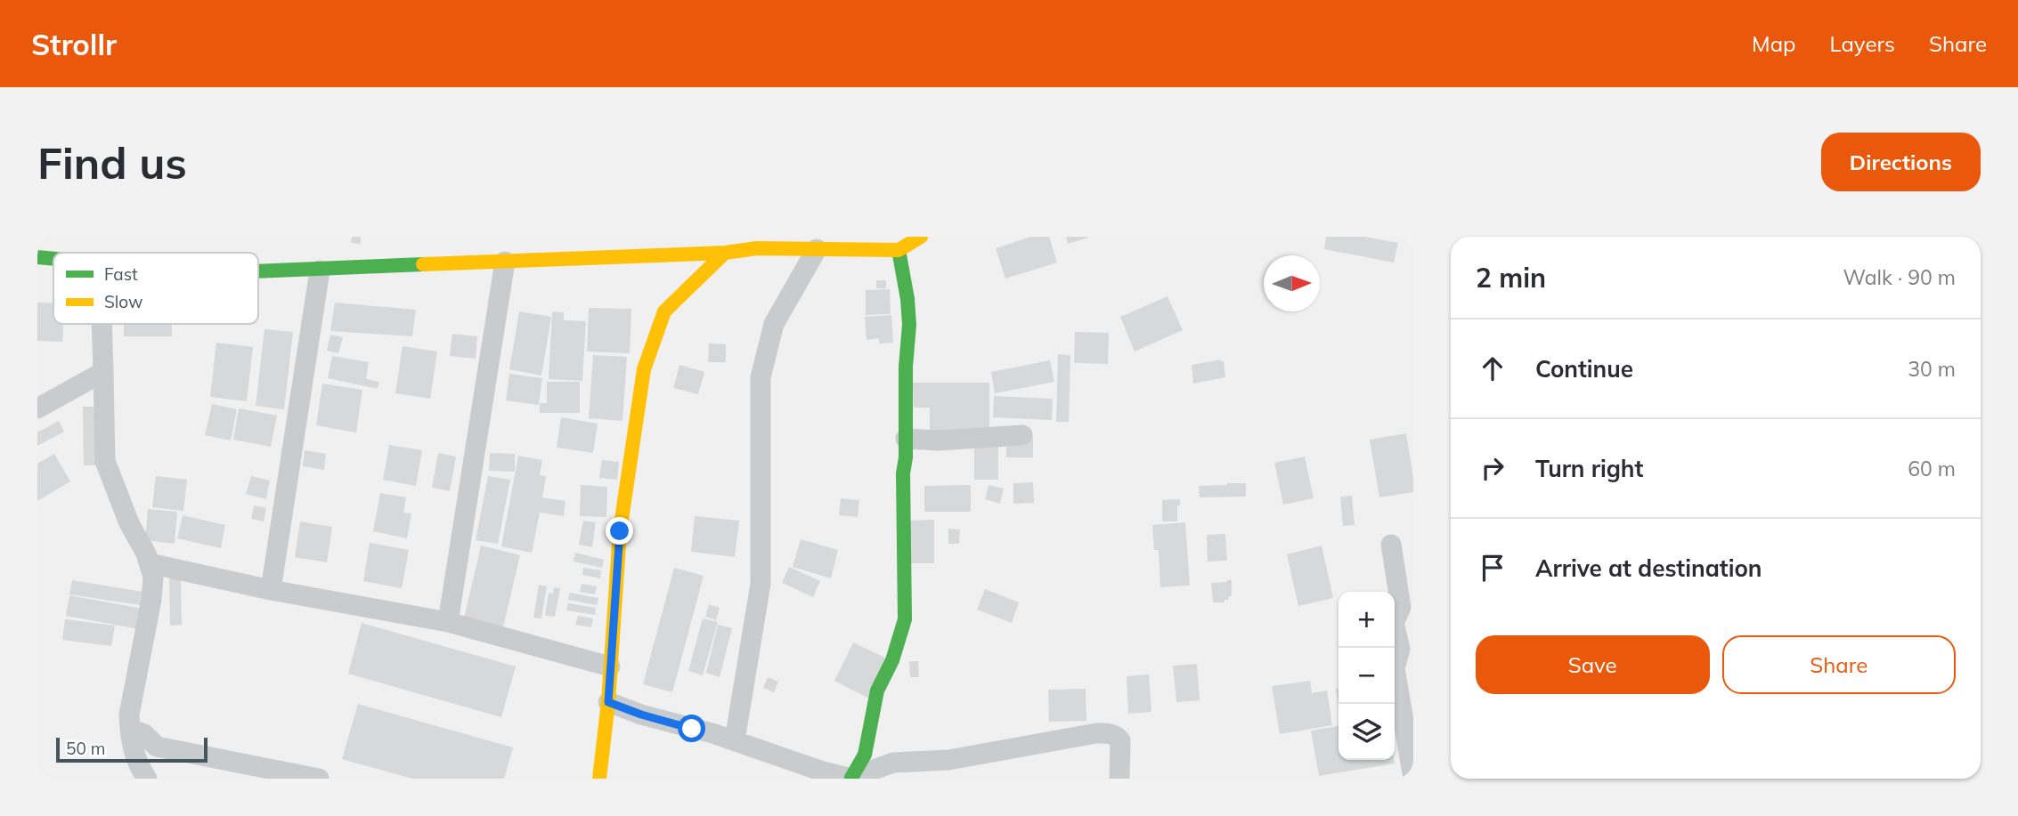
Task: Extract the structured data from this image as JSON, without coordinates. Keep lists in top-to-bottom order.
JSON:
{
  "legend": ["Fast", "Slow"],
  "scale_bar": "50 m",
  "north": "right",
  "page": {
    "header": "Strollr",
    "nav": ["Map", "Layers", "Share"],
    "buttons": [
      "Directions",
      ["Save", "Share"]
    ],
    "title": "Find us",
    "heading": ["2 min", "Walk · 90 m"],
    "list": [
      ["Continue", "30 m"],
      ["Turn right", "60 m"],
      "Arrive at destination"
    ],
    "map_buttons": ["+", "−"],
    "scale": "50 m"
  }
}
